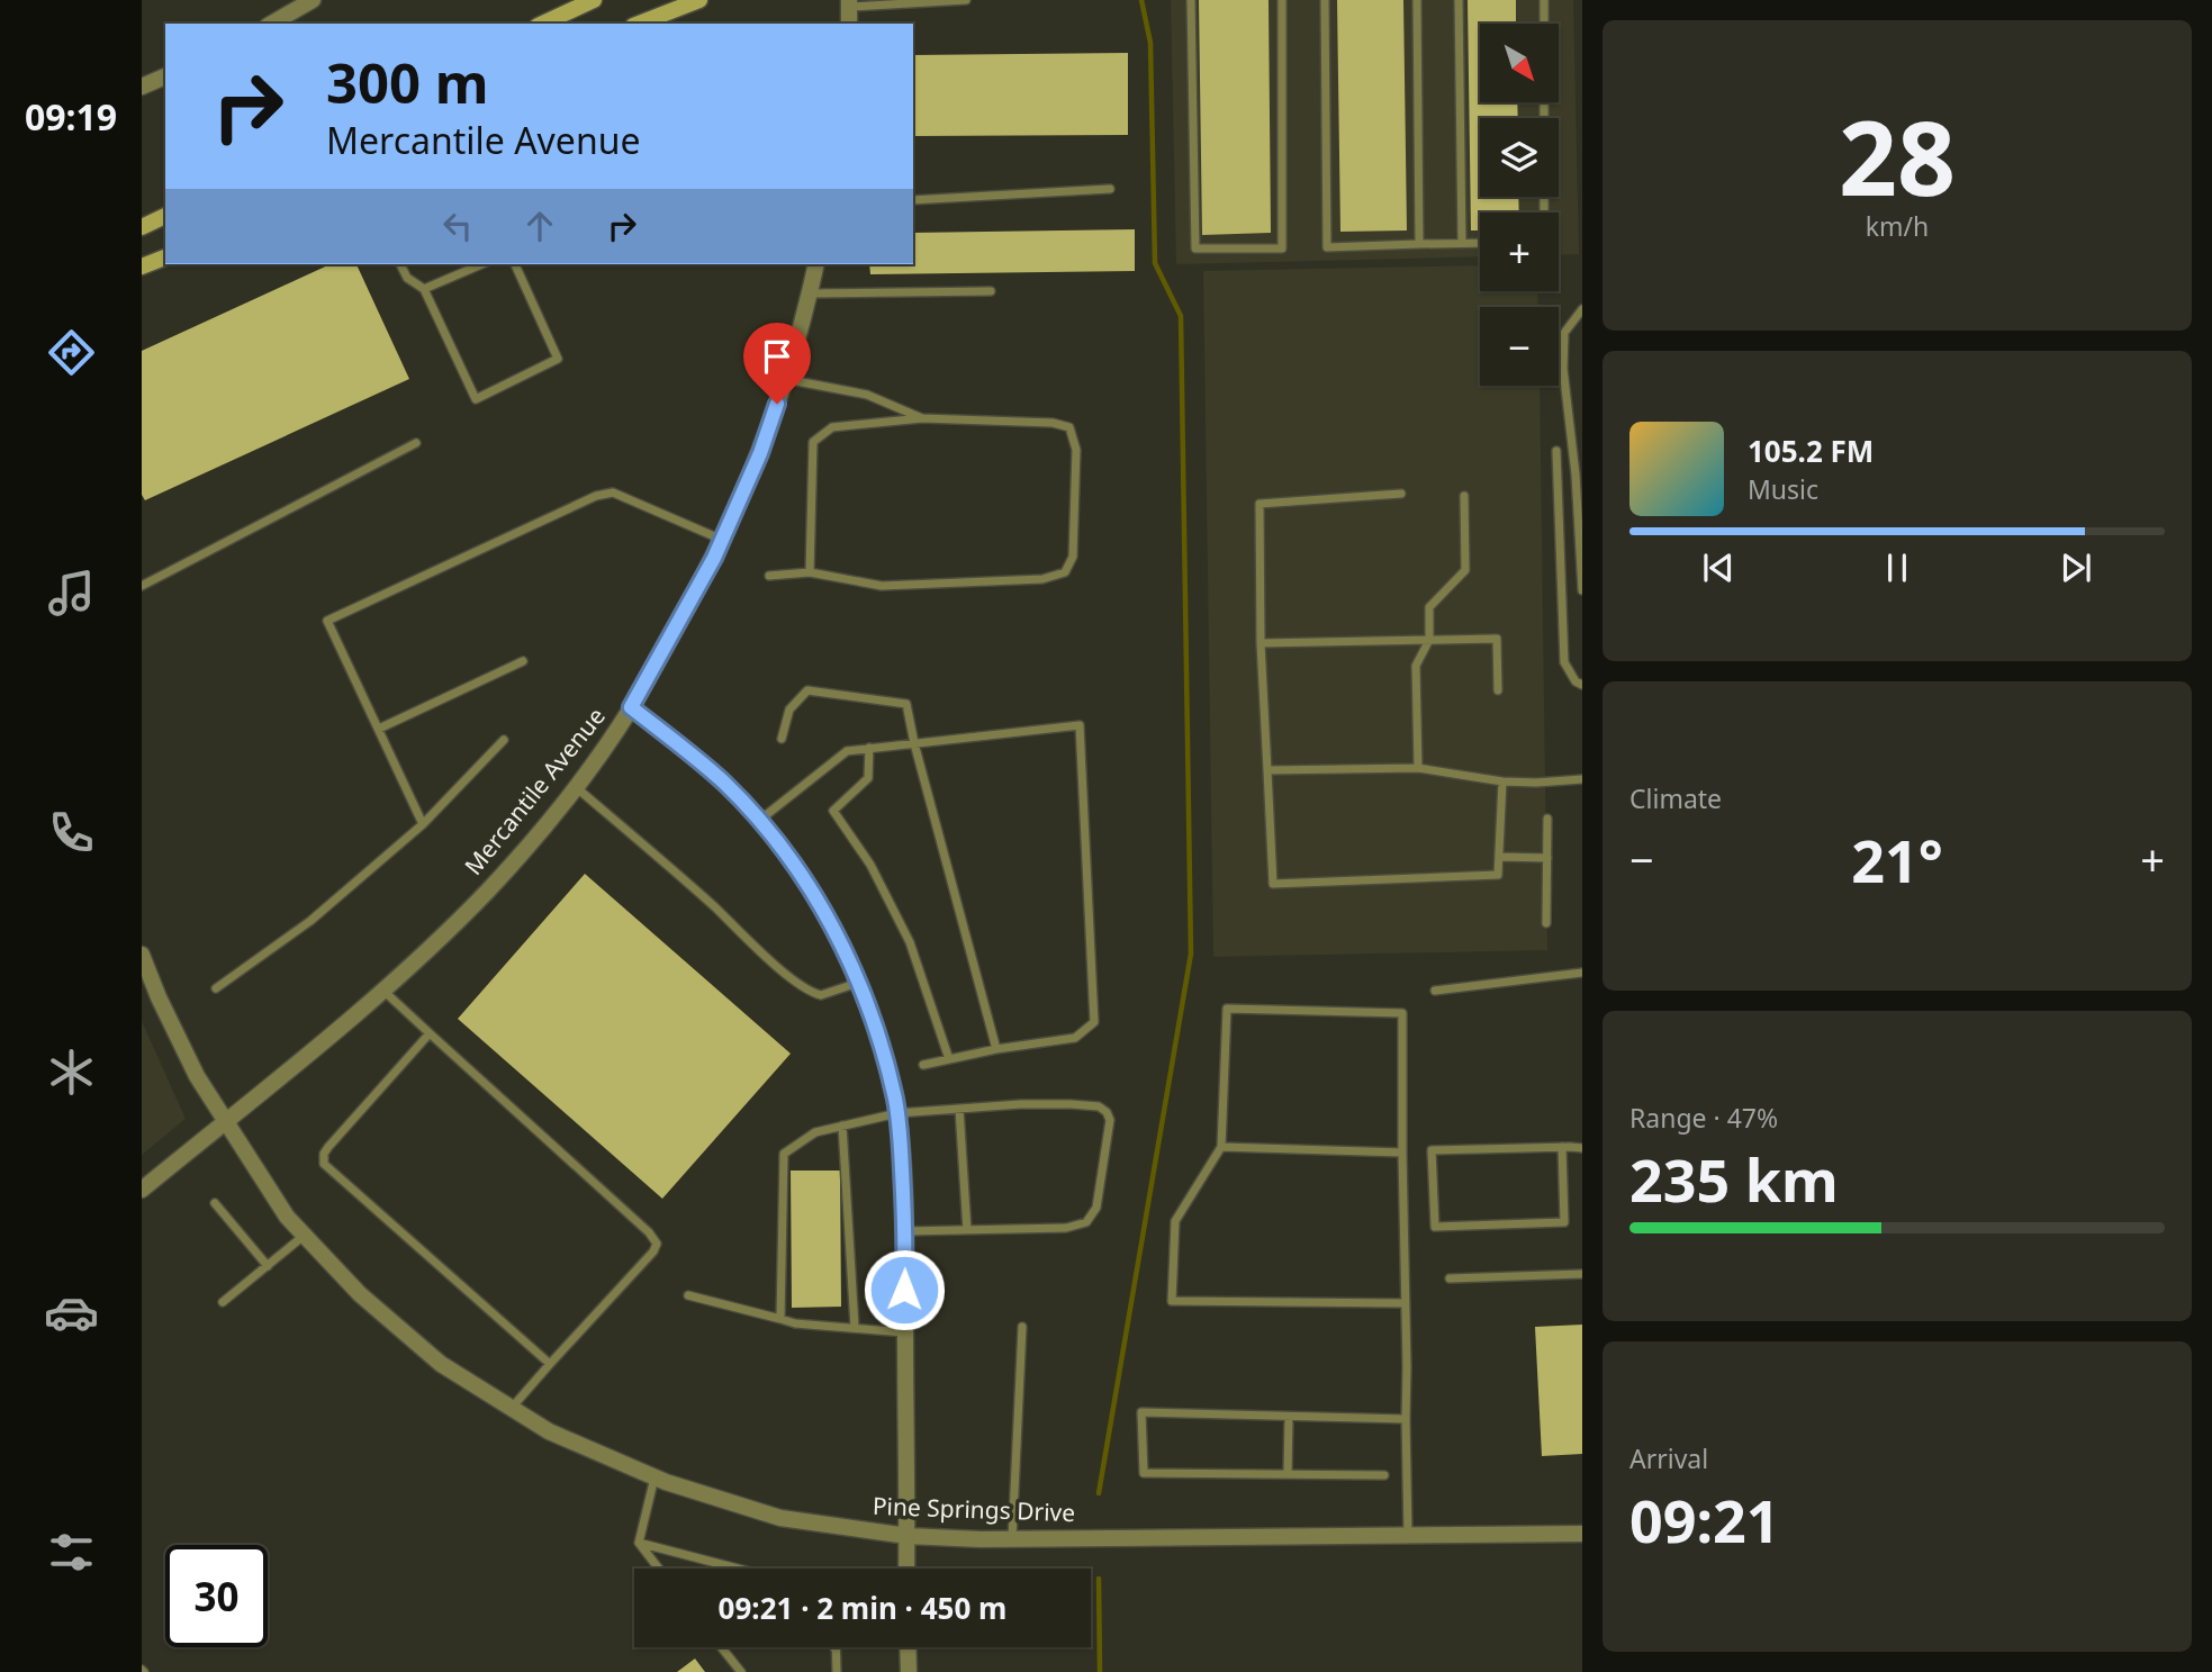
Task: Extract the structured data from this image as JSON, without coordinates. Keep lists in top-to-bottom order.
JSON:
{
  "streets": {
    "street": ["Mercantile Avenue", "Pine Springs Drive"]
  },
  "crossings": [
    ["Mercantile Avenue", "Pine Springs Drive"]
  ],
  "north": "bottom right",
  "page": {
    "tabs": "09:19",
    "tile": [
      ["28", "km/h"],
      "Climate",
      ["Range · 47%", "235 km"],
      ["Arrival", "09:21"]
    ],
    "map_buttons": ["+", "−"],
    "turn": ["300 m", "Mercantile Avenue"],
    "song": ["105.2 FM", "Music"],
    "heat": ["−", "21°", "+"],
    "limit": "30",
    "trip": "09:21 · 2 min · 450 m"
  }
}
